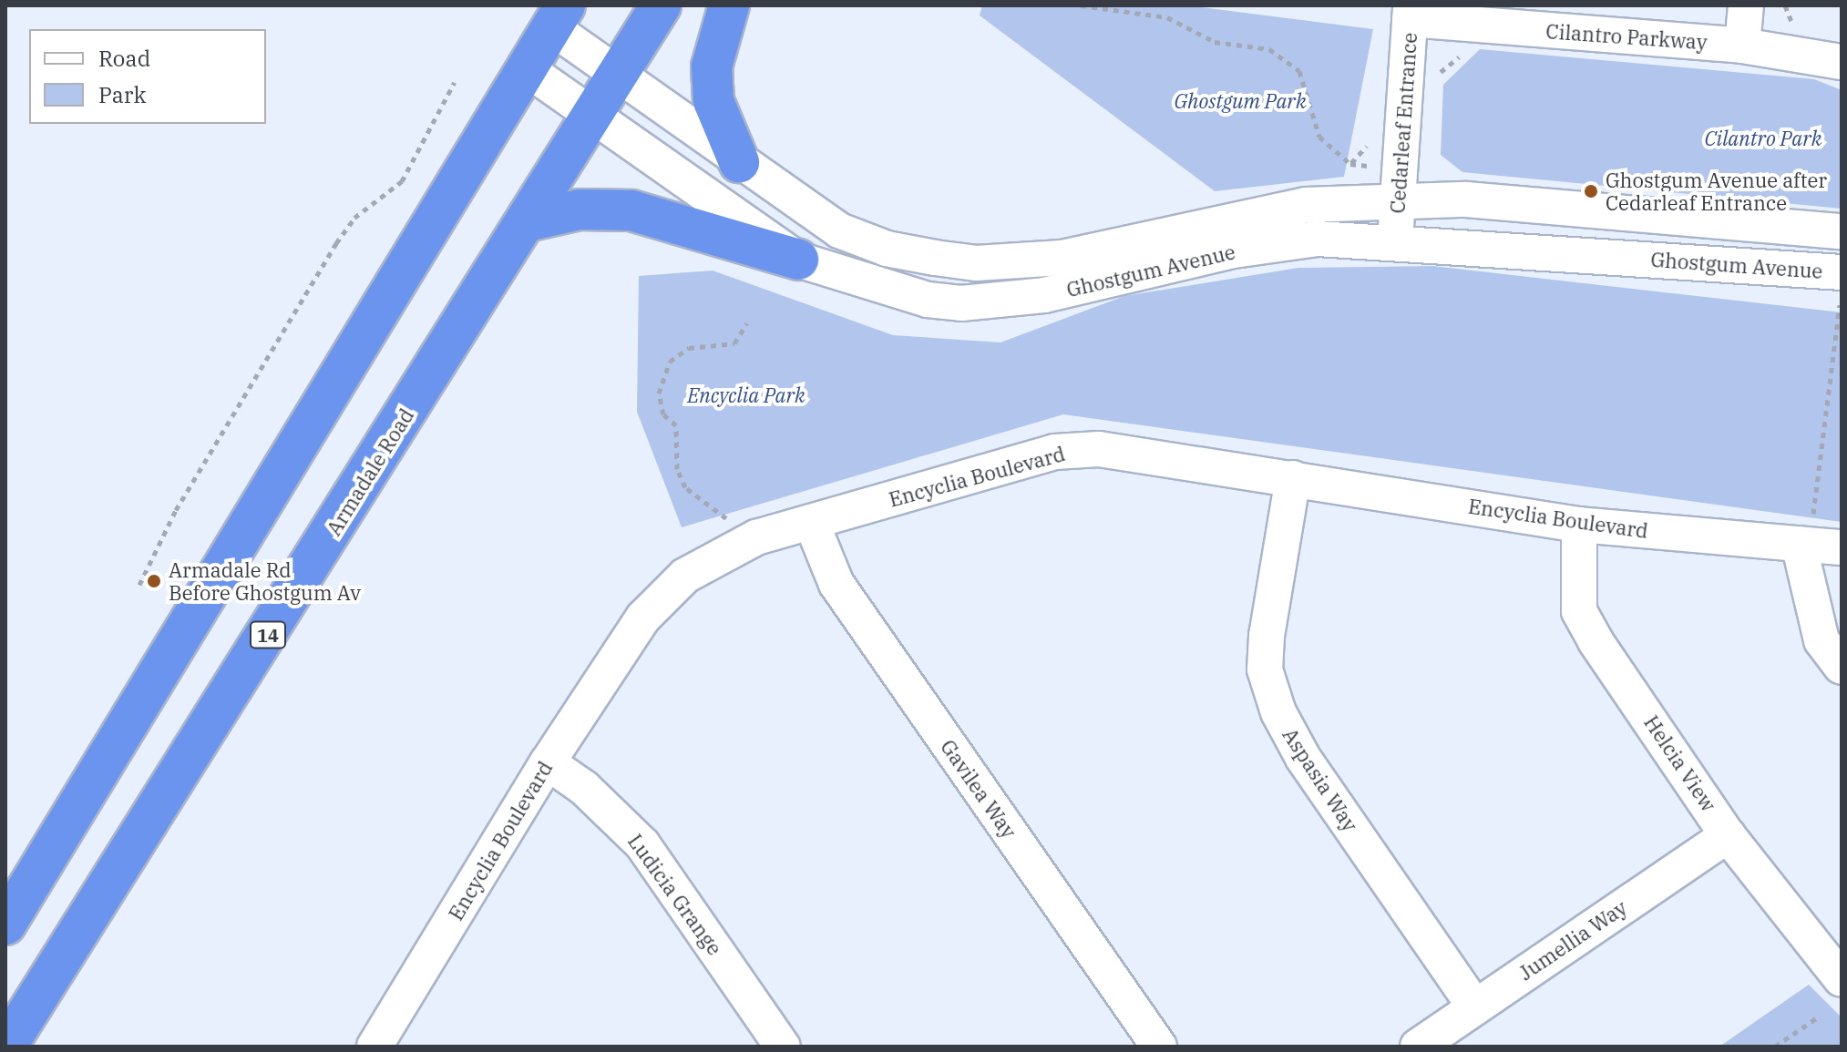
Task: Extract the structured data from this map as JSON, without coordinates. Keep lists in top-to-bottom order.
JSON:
{
  "streets": {
    "highway": ["Armadale Road", "14"],
    "street": [
      "Cilantro Parkway",
      "Cedarleaf Entrance",
      "Ghostgum Avenue",
      "Encyclia Boulevard",
      "Helcia View",
      "Aspasia Way",
      "Gavilea Way",
      "Ludicia Grange",
      "Jumellia Way"
    ]
  },
  "crossings": [
    ["Cilantro Parkway", "Cedarleaf Entrance"],
    ["Cedarleaf Entrance", "Ghostgum Avenue"],
    ["Ghostgum Avenue", "Armadale Road"],
    ["Encyclia Boulevard", "Helcia View"],
    ["Encyclia Boulevard", "Aspasia Way"],
    ["Encyclia Boulevard", "Gavilea Way"],
    ["Encyclia Boulevard", "Ludicia Grange"],
    ["Helcia View", "Jumellia Way"],
    ["Aspasia Way", "Jumellia Way"]
  ],
  "parks": ["Ghostgum Park", "Cilantro Park", "Encyclia Park"],
  "places": ["Ghostgum Avenue after Cedarleaf Entrance", "Armadale Rd Before Ghostgum Av"],
  "legend": ["Road", "Park"]
}
